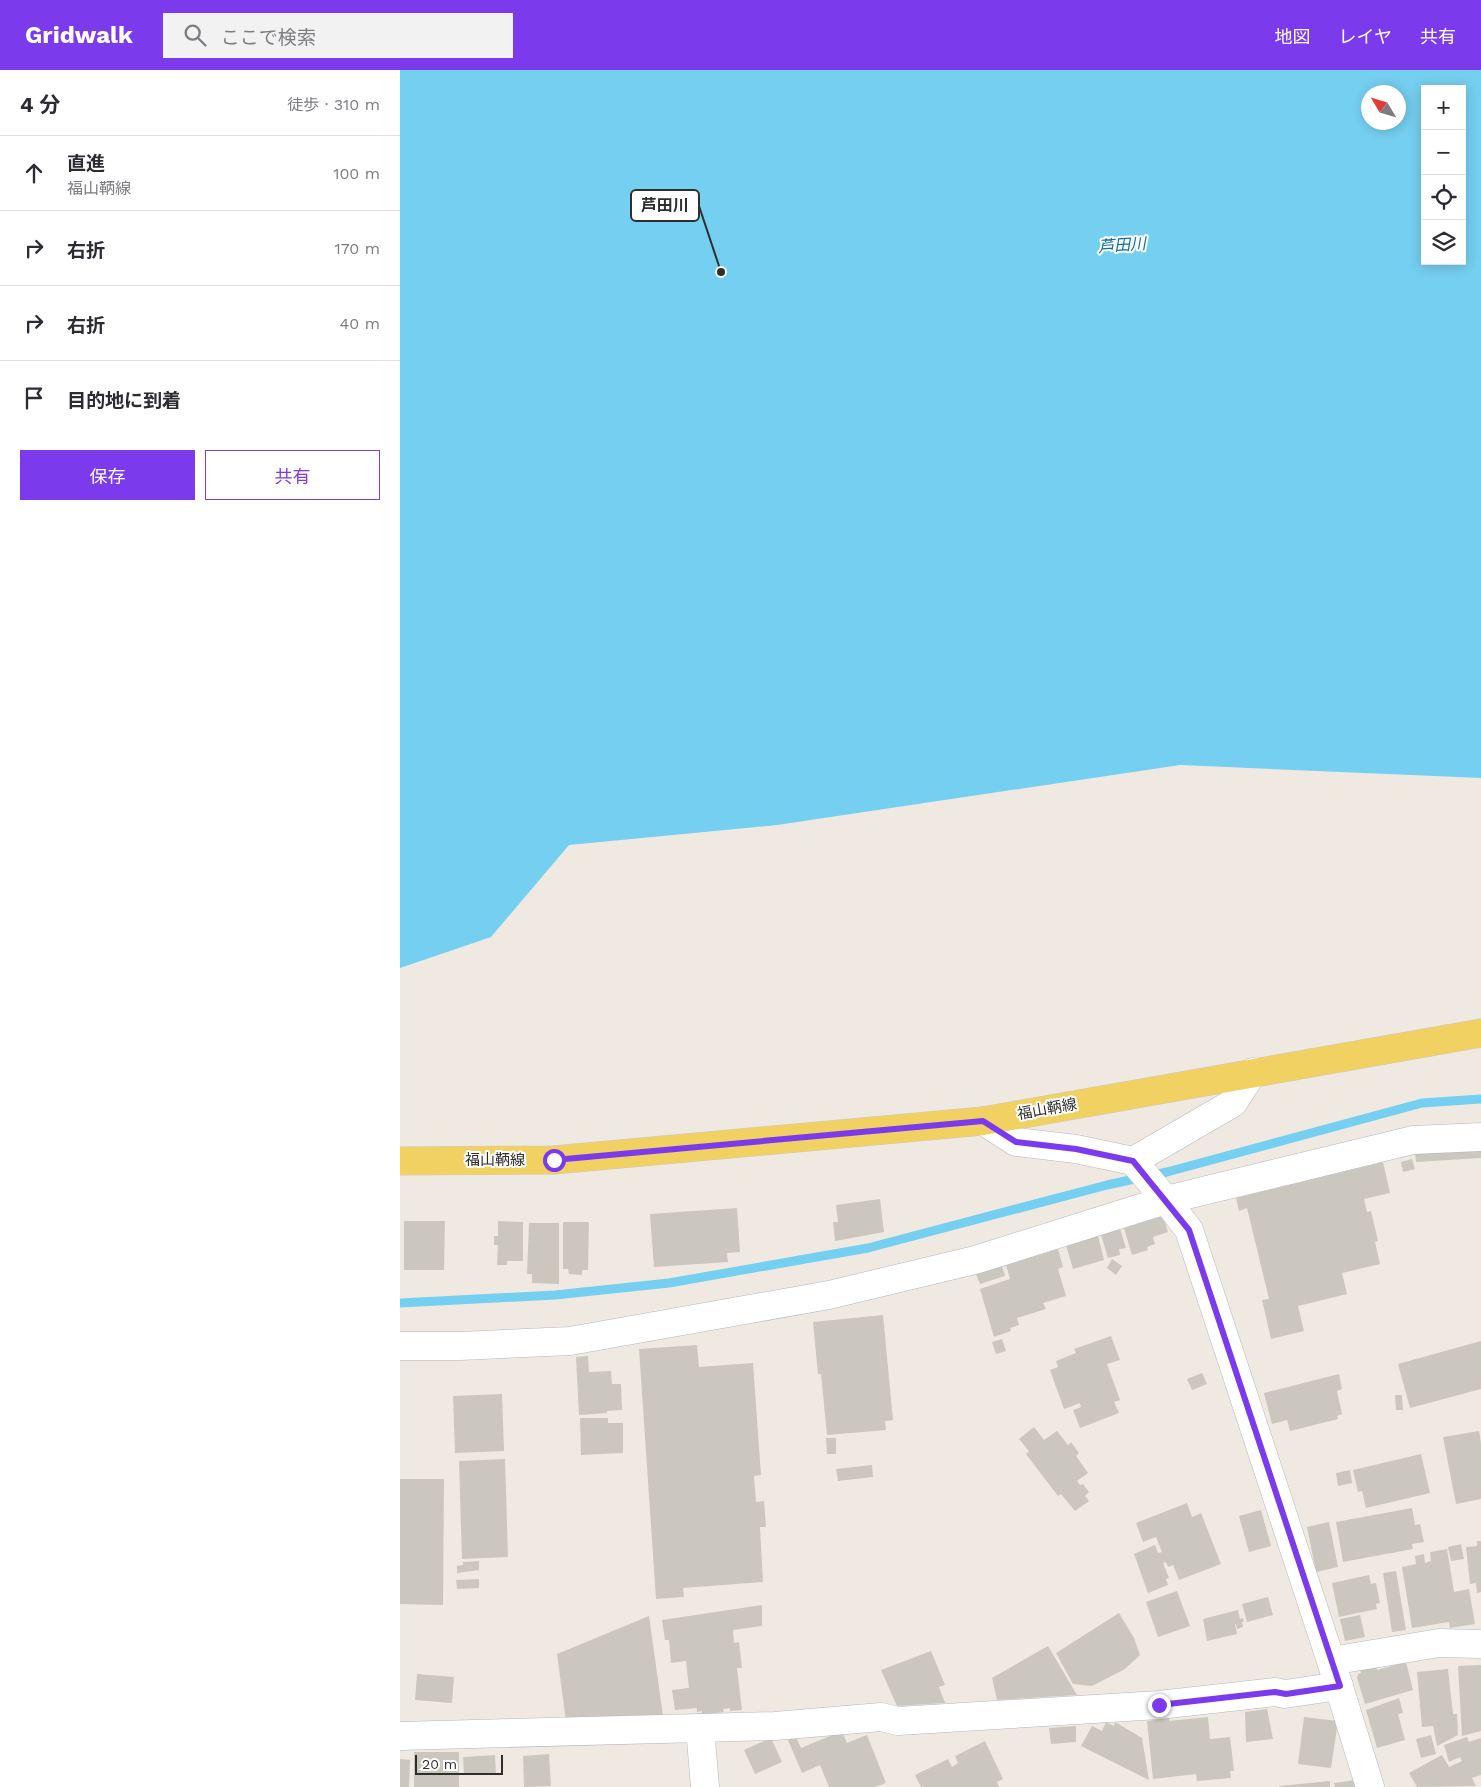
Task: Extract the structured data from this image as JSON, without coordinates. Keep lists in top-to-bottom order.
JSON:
{
  "streets": {
    "main road": ["福山鞆線"]
  },
  "water": ["芦田川"],
  "places": ["芦田川"],
  "scale_bar": "20 m",
  "north": "top left",
  "page": {
    "header": "Gridwalk",
    "search": "ここで検索",
    "nav": ["地図", "レイヤ", "共有"],
    "heading": ["4 分", "徒歩 · 310 m"],
    "map_buttons": ["+", "−"],
    "list": [
      ["直進", "福山鞆線", "100 m"],
      ["右折", "170 m"],
      ["右折", "40 m"],
      "目的地に到着"
    ],
    "buttons": ["保存", "共有"],
    "scale": "20 m"
  }
}
